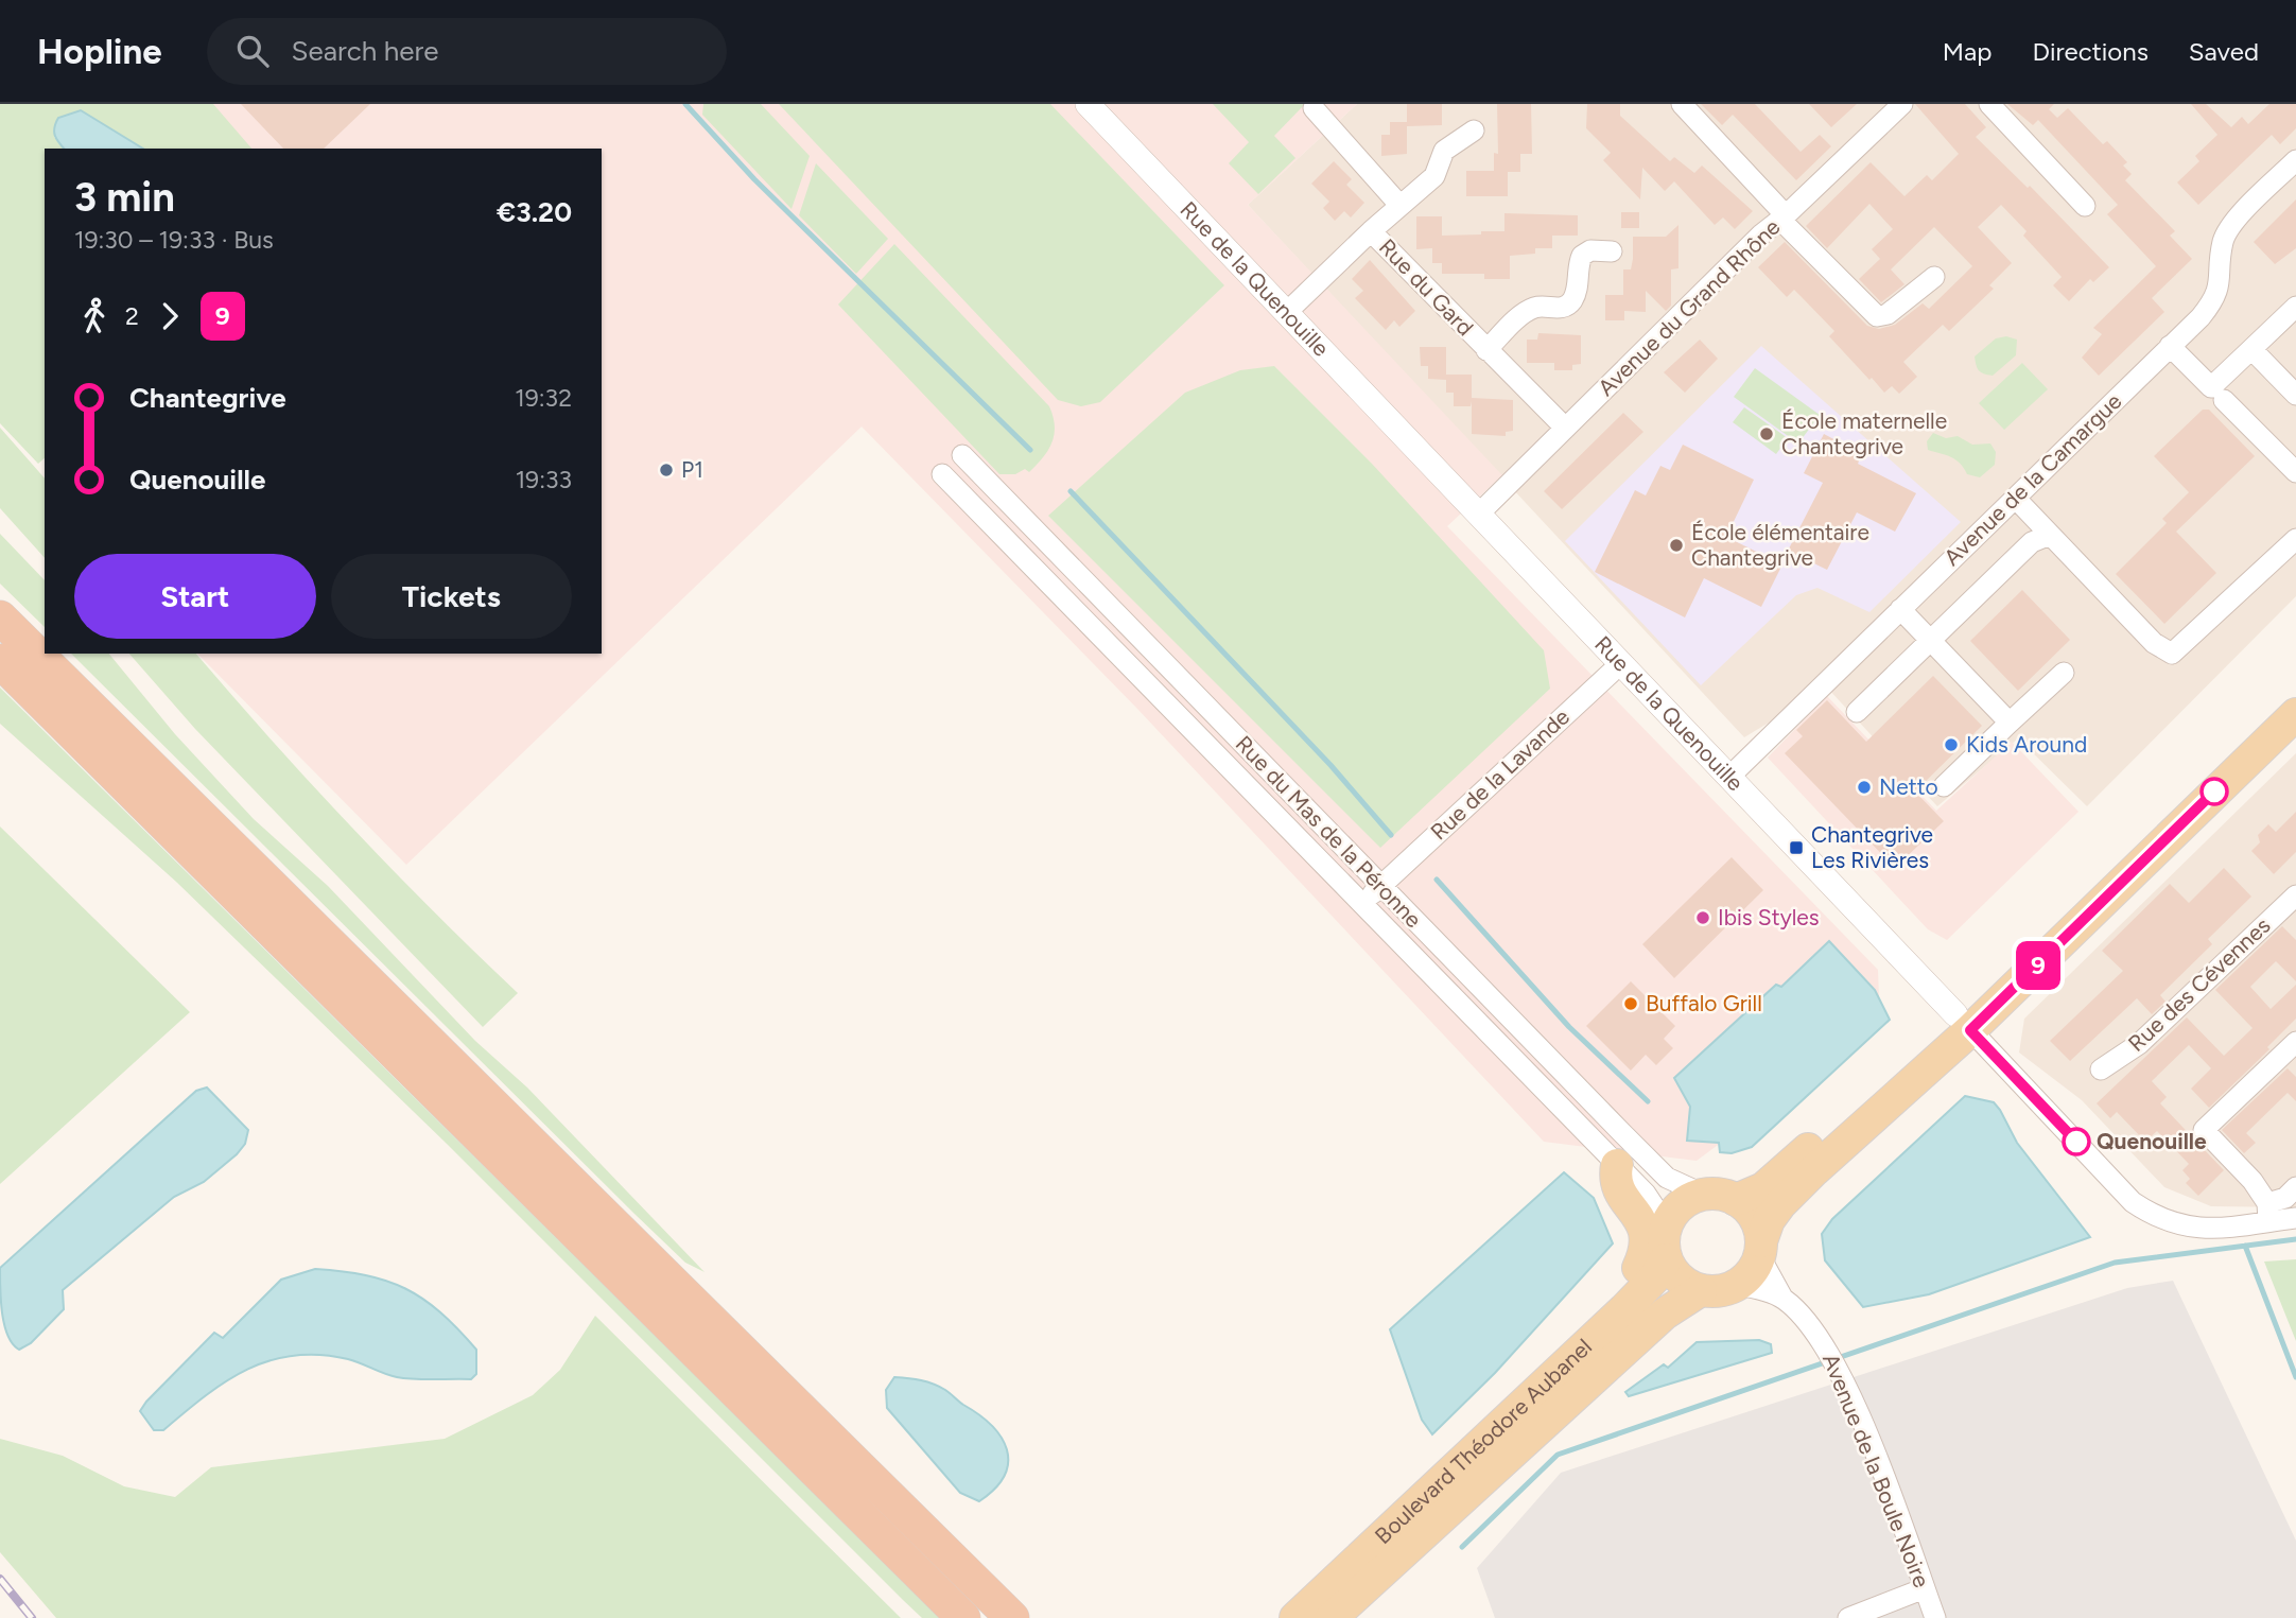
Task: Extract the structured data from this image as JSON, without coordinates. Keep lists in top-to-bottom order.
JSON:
{
  "streets": {
    "main road": ["Boulevard Théodore Aubanel"],
    "street": [
      "Rue de la Quenouille",
      "Rue du Gard",
      "Avenue du Grand Rhône",
      "Avenue de la Camargue",
      "Rue de la Lavande",
      "Rue du Mas de la Péronne",
      "Rue des Cévennes",
      "Avenue de la Boule Noire"
    ]
  },
  "crossings": [
    ["Rue de la Quenouille", "Rue du Gard"],
    ["Rue de la Quenouille", "Avenue du Grand Rhône"],
    ["Rue de la Quenouille", "Avenue de la Camargue"],
    ["Rue de la Quenouille", "Rue de la Lavande"],
    ["Rue du Gard", "Avenue du Grand Rhône"],
    ["Rue de la Lavande", "Rue du Mas de la Péronne"],
    ["Rue du Mas de la Péronne", "Boulevard Théodore Aubanel"],
    ["Rue du Mas de la Péronne", "Avenue de la Boule Noire"],
    ["Boulevard Théodore Aubanel", "Avenue de la Boule Noire"]
  ],
  "places": {
    "other": [
      "École maternelle Chantegrive",
      "P1",
      "École élémentaire Chantegrive",
      "Kids Around",
      "Netto",
      "Ibis Styles",
      "Buffalo Grill",
      "Quenouille"
    ],
    "transit": ["Chantegrive Les Rivières"]
  },
  "lines": ["bus line 9"],
  "page": {
    "header": "Hopline",
    "search": "Search here",
    "nav": ["Map", "Directions", "Saved"],
    "on_map": "9",
    "heading": ["3 min", "19:30 – 19:33 · Bus", "€3.20"],
    "legs": ["2", "9"],
    "list": [
      {
        "name": "Chantegrive",
        "value": "19:32"
      },
      {
        "name": "Quenouille",
        "value": "19:33"
      }
    ],
    "buttons": ["Start", "Tickets"]
  }
}
